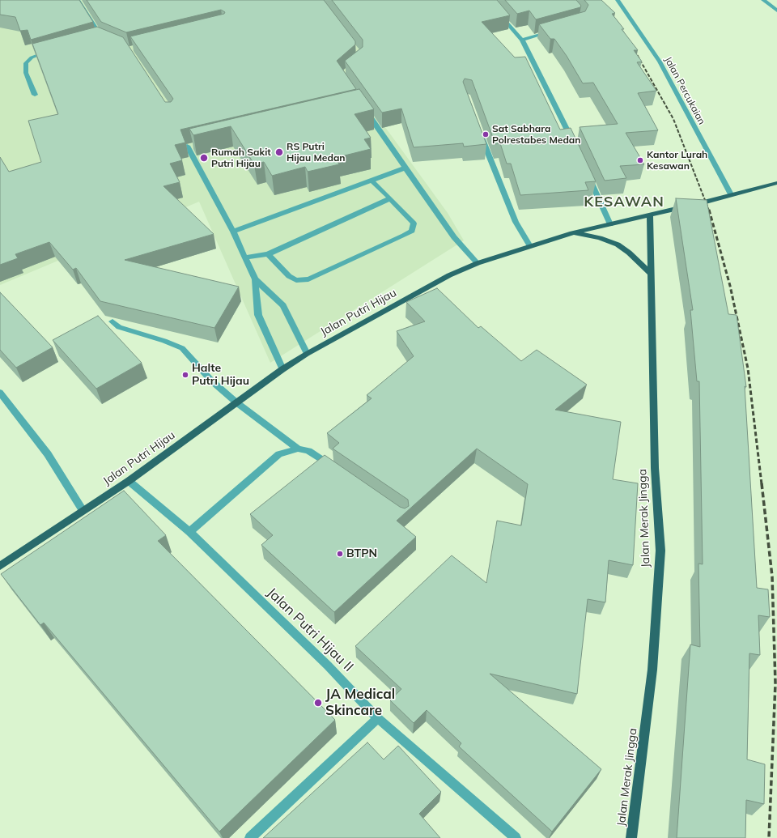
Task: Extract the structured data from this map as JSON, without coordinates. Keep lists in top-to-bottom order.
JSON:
{
  "streets": {
    "main road": ["Jalan Putri Hijau", "Jalan Merak Jingga"],
    "street": ["Jalan Percukaian", "Jalan Putri Hijau II"]
  },
  "crossings": [
    ["Jalan Percukaian", "Jalan Putri Hijau"],
    ["Jalan Putri Hijau", "Jalan Merak Jingga"],
    ["Jalan Putri Hijau", "Jalan Putri Hijau II"]
  ],
  "districts": ["KESAWAN"],
  "places": [
    "Sat Sabhara Polrestabes Medan",
    "RS Putri Hijau Medan",
    "Rumah Sakit Putri Hijau",
    "Kantor Lurah Kesawan",
    "Halte Putri Hijau",
    "BTPN",
    "JA Medical Skincare"
  ]
}
